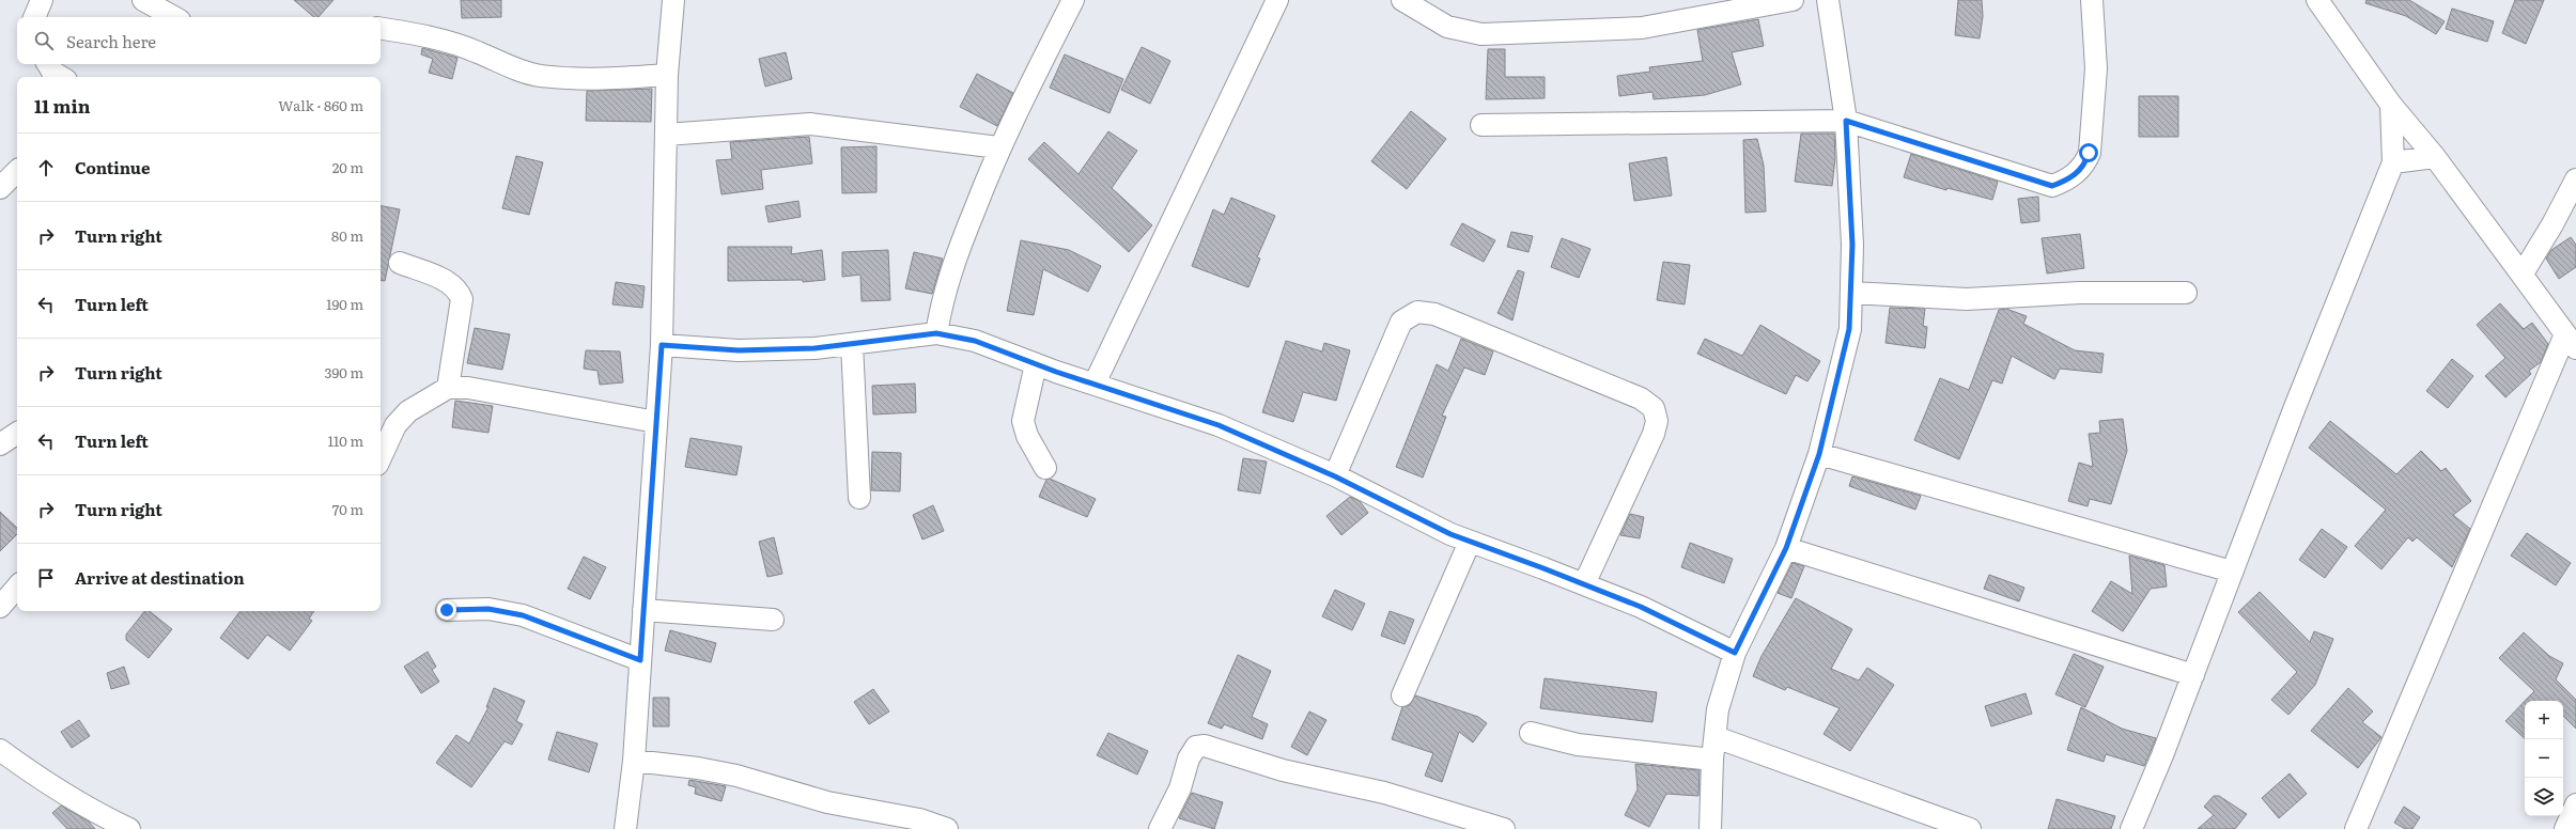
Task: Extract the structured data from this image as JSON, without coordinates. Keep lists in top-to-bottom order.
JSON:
{
  "page": {
    "search": "Search here",
    "heading": ["11 min", "Walk · 860 m"],
    "list": [
      ["Continue", "20 m"],
      ["Turn right", "80 m"],
      ["Turn left", "190 m"],
      ["Turn right", "390 m"],
      ["Turn left", "110 m"],
      ["Turn right", "70 m"],
      "Arrive at destination"
    ],
    "map_buttons": ["+", "−"]
  }
}
